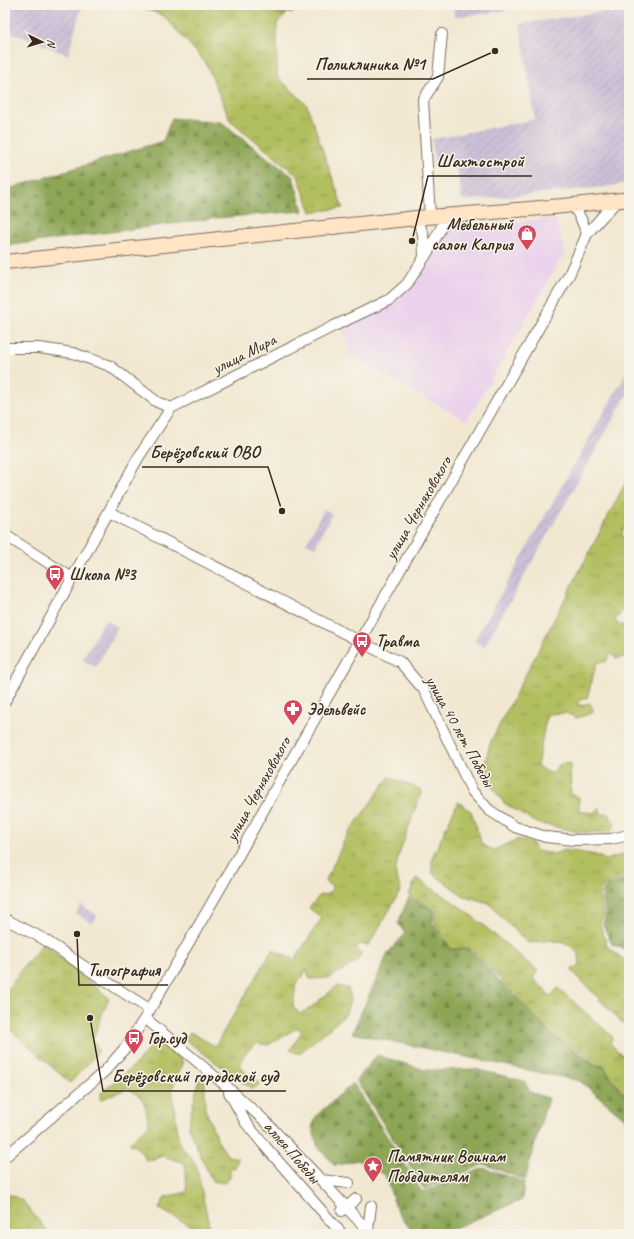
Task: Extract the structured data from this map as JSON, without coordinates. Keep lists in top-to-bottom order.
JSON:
{
  "streets": {
    "street": [
      "улица Мира",
      "улица Черняховского",
      "улица 40 лет Победы",
      "аллея Победы"
    ]
  },
  "crossings": [
    ["улица Черняховского", "улица 40 лет Победы"]
  ],
  "places": {
    "other": [
      "Поликлиника №1",
      "Шахтострой",
      "Берёзовский ОВО",
      "Типография",
      "Берёзовский городской суд"
    ],
    "shop": ["Мебельный салон Каприз"],
    "bus stop": ["Школа №3", "Травма", "Гор.суд"],
    "pharmacy": ["Эдельвейс"],
    "place": ["Памятник Воинам Победителям"]
  },
  "north": "right"
}
